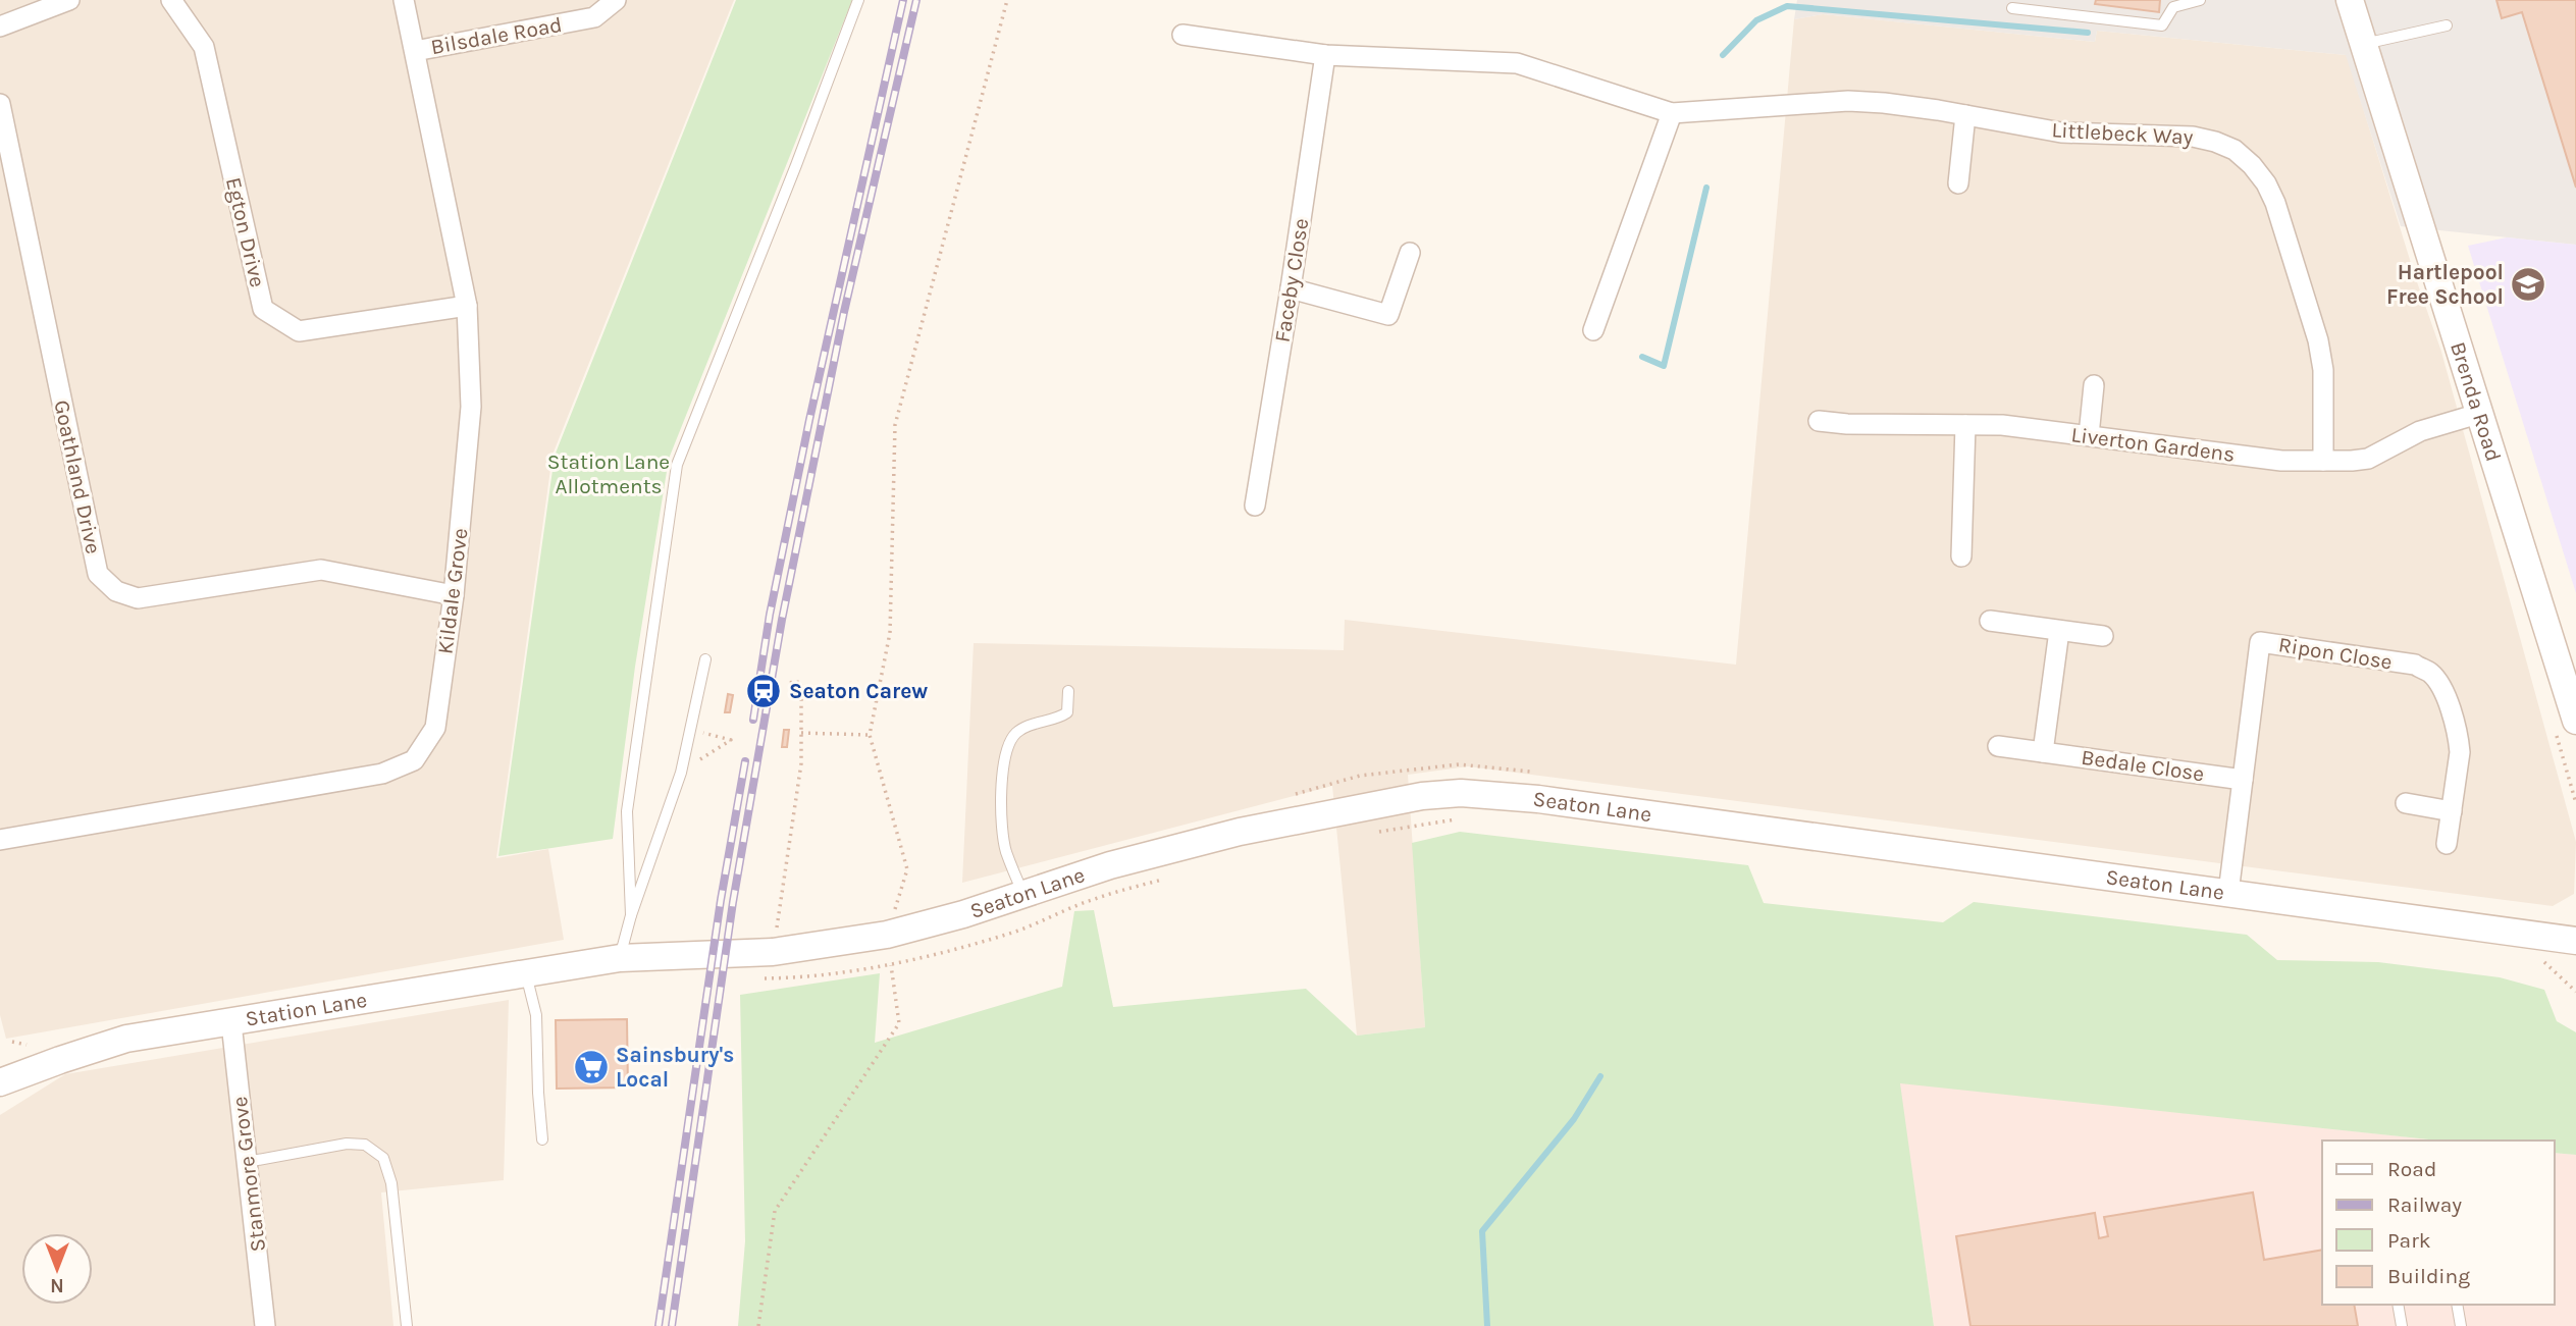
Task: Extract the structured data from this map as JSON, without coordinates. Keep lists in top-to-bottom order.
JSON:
{
  "streets": {
    "main road": ["Brenda Road", "Seaton Lane", "Station Lane"],
    "street": [
      "Bilsdale Road",
      "Littlebeck Way",
      "Egton Drive",
      "Faceby Close",
      "Liverton Gardens",
      "Goathland Drive",
      "Kildale Grove",
      "Ripon Close",
      "Bedale Close",
      "Stanmore Grove"
    ]
  },
  "crossings": [
    ["Bilsdale Road", "Kildale Grove"],
    ["Littlebeck Way", "Liverton Gardens"],
    ["Egton Drive", "Kildale Grove"],
    ["Brenda Road", "Liverton Gardens"],
    ["Goathland Drive", "Kildale Grove"],
    ["Ripon Close", "Bedale Close"],
    ["Ripon Close", "Seaton Lane"],
    ["Seaton Lane", "Station Lane"],
    ["Station Lane", "Stanmore Grove"]
  ],
  "parks": ["Station Lane Allotments"],
  "places": {
    "school or university": ["Hartlepool Free School"],
    "station": ["Seaton Carew"],
    "supermarket": ["Sainsbury's Local"]
  },
  "legend": [
    "Road",
    "Railway",
    "Park",
    "Building"
  ],
  "north": "bottom"
}
